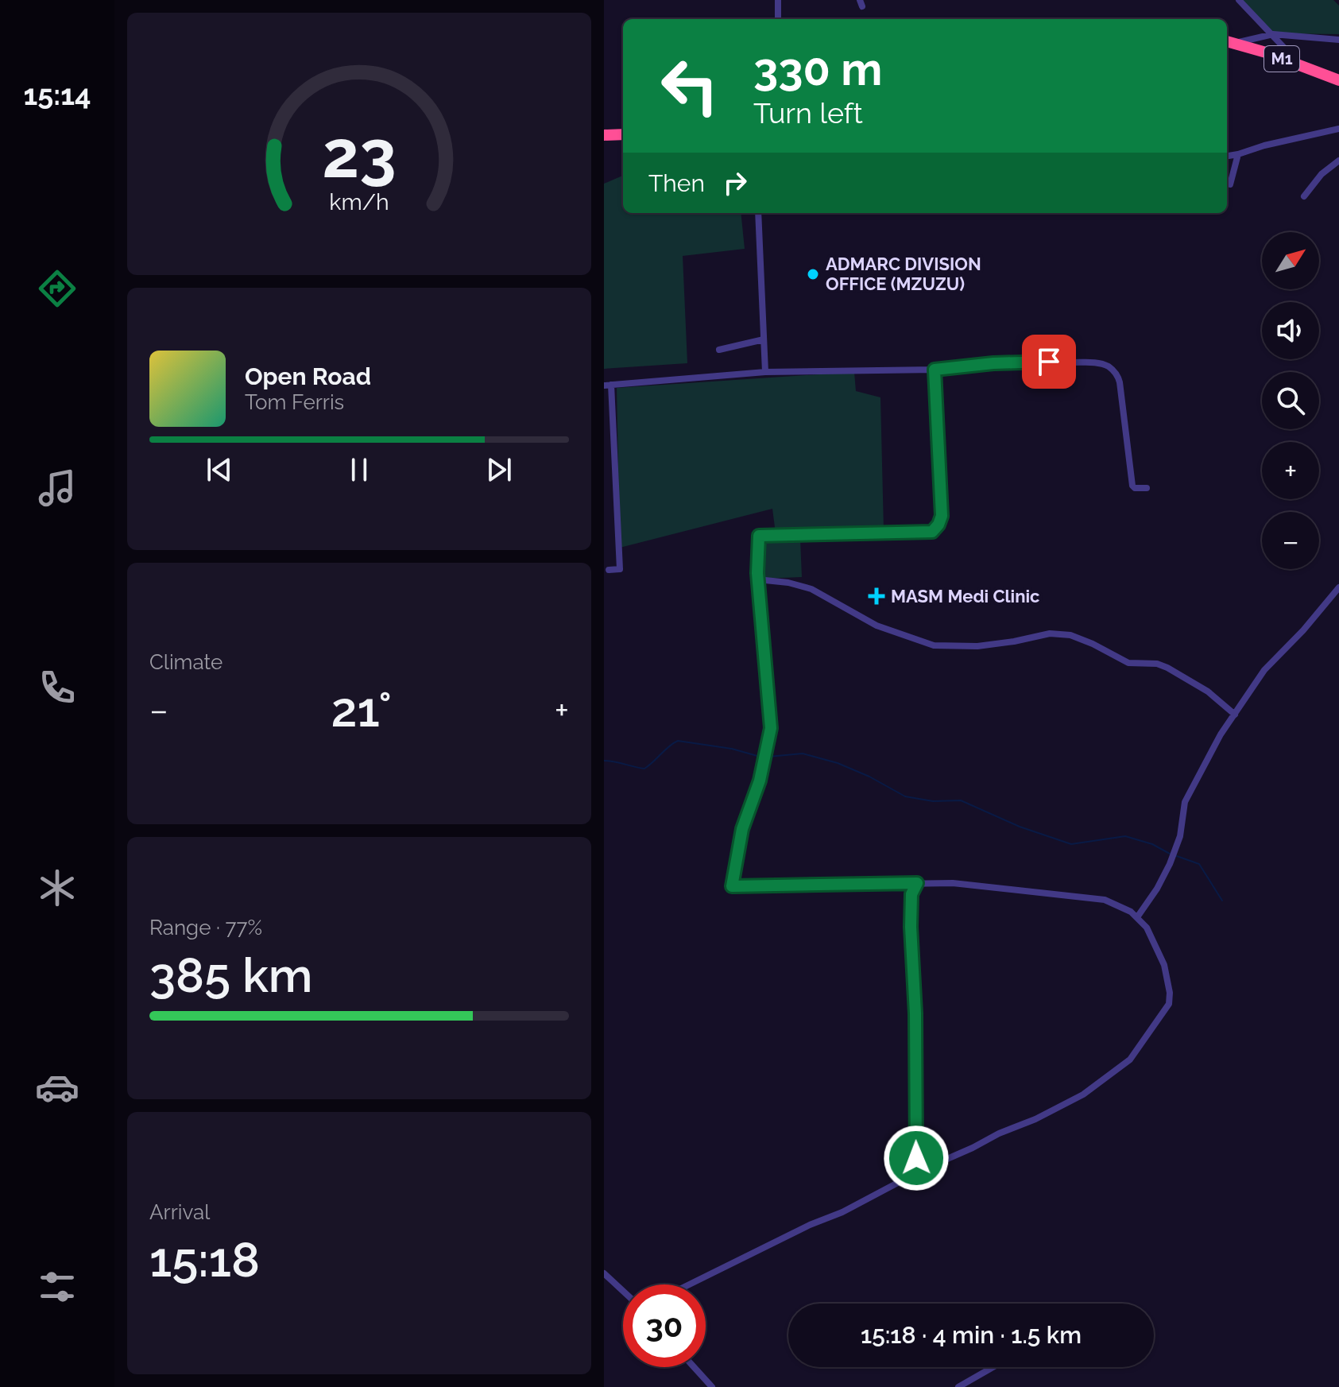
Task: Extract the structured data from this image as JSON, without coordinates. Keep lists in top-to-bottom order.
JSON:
{
  "streets": {
    "highway": ["M1"]
  },
  "places": {
    "other": ["ADMARC DIVISION OFFICE (MZUZU)"],
    "health": ["MASM Medi Clinic"]
  },
  "north": "top right",
  "page": {
    "tabs": "15:14",
    "turn": ["330 m", "Turn left"],
    "then": "Then",
    "map_buttons": ["+", "−"],
    "song": ["Open Road", "Tom Ferris"],
    "tile": [
      "Climate",
      ["Range · 77%", "385 km"],
      ["Arrival", "15:18"]
    ],
    "heat": ["−", "21°", "+"],
    "limit": "30",
    "trip": "15:18 · 4 min · 1.5 km",
    "gauge": ["23", "km/h"]
  }
}
